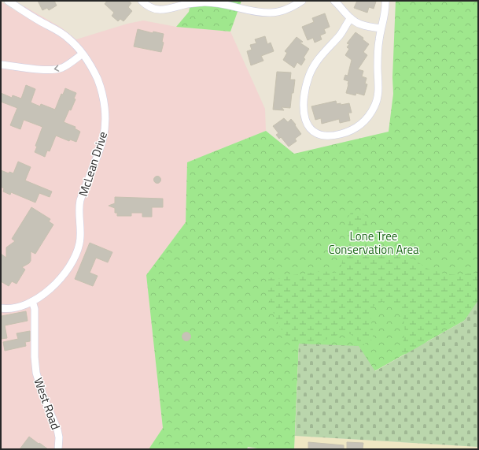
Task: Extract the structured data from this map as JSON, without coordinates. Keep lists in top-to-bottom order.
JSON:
{
  "streets": {
    "street": ["McLean Drive", "West Road"]
  },
  "crossings": [
    ["McLean Drive", "West Road"]
  ],
  "parks": ["Lone Tree Conservation Area"]
}
